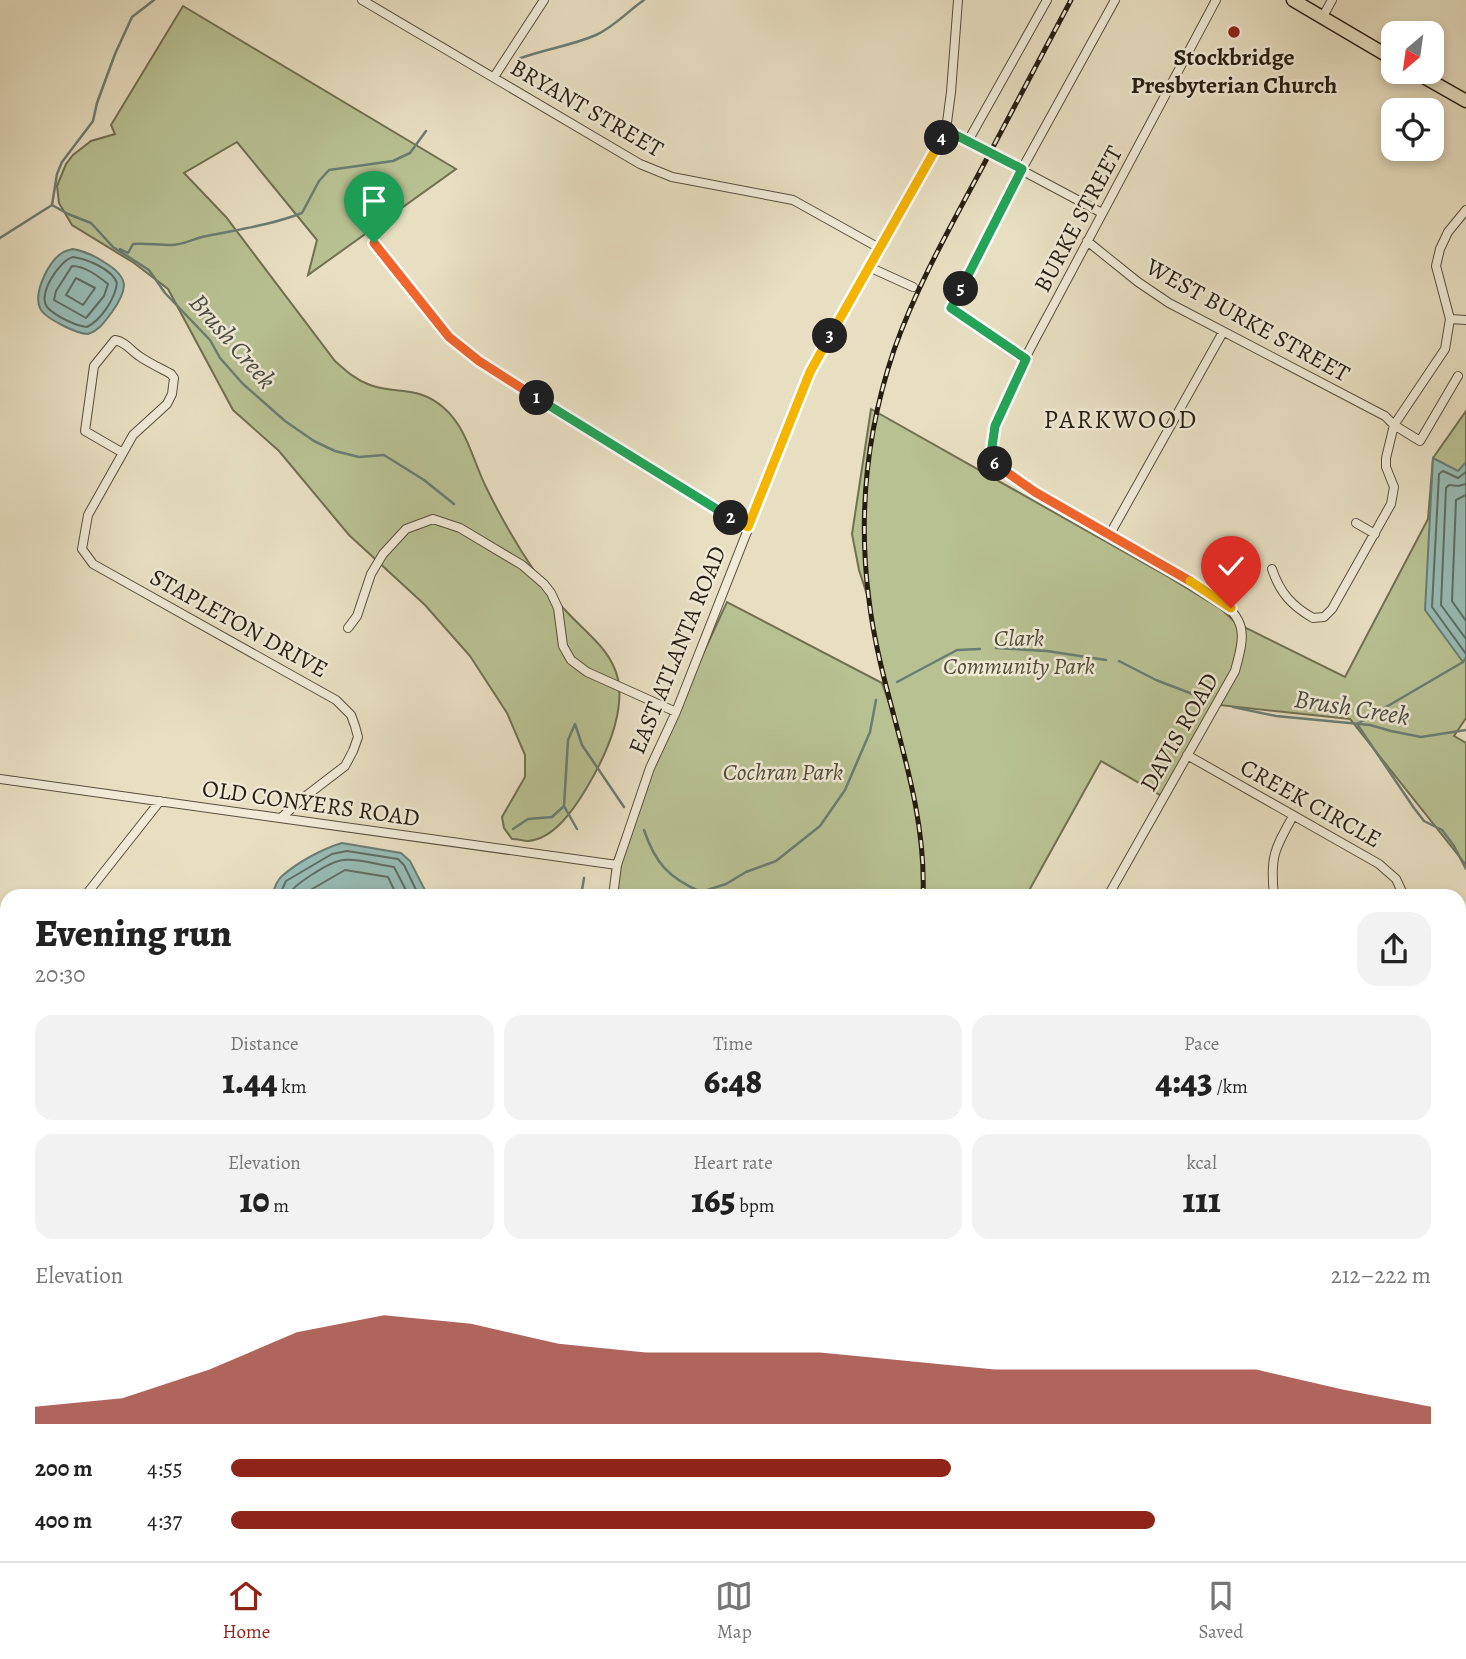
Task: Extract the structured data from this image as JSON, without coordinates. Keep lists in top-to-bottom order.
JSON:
{
  "streets": {
    "street": [
      "BRYANT STREET",
      "BURKE STREET",
      "WEST BURKE STREET",
      "STAPLETON DRIVE",
      "EAST ATLANTA ROAD",
      "DAVIS ROAD",
      "OLD CONYERS ROAD",
      "CREEK CIRCLE"
    ]
  },
  "crossings": [
    ["BRYANT STREET", "EAST ATLANTA ROAD"],
    ["BURKE STREET", "WEST BURKE STREET"],
    ["BURKE STREET", "DAVIS ROAD"],
    ["STAPLETON DRIVE", "EAST ATLANTA ROAD"],
    ["STAPLETON DRIVE", "OLD CONYERS ROAD"],
    ["EAST ATLANTA ROAD", "OLD CONYERS ROAD"],
    ["DAVIS ROAD", "CREEK CIRCLE"]
  ],
  "districts": ["PARKWOOD"],
  "water": ["Brush Creek"],
  "parks": ["Clark Community Park", "Cochran Park"],
  "places": ["Stockbridge Presbyterian Church"],
  "north": "bottom left",
  "page": {
    "pins": [
      "4",
      "5",
      "3",
      "1",
      "6",
      "2"
    ],
    "heading": ["Evening run", "20:30"],
    "stats": [
      ["Distance", "1.44 km"],
      ["Time", "6:48"],
      ["Pace", "4:43 /km"],
      ["Elevation", "10 m"],
      ["Heart rate", "165 bpm"],
      ["kcal", "111"]
    ],
    "chart": ["Elevation", "212–222 m"],
    "list": [
      {
        "name": "200 m",
        "note": "4:55"
      },
      {
        "name": "400 m",
        "note": "4:37"
      }
    ],
    "tabs": ["Home", "Map", "Saved"]
  }
}
